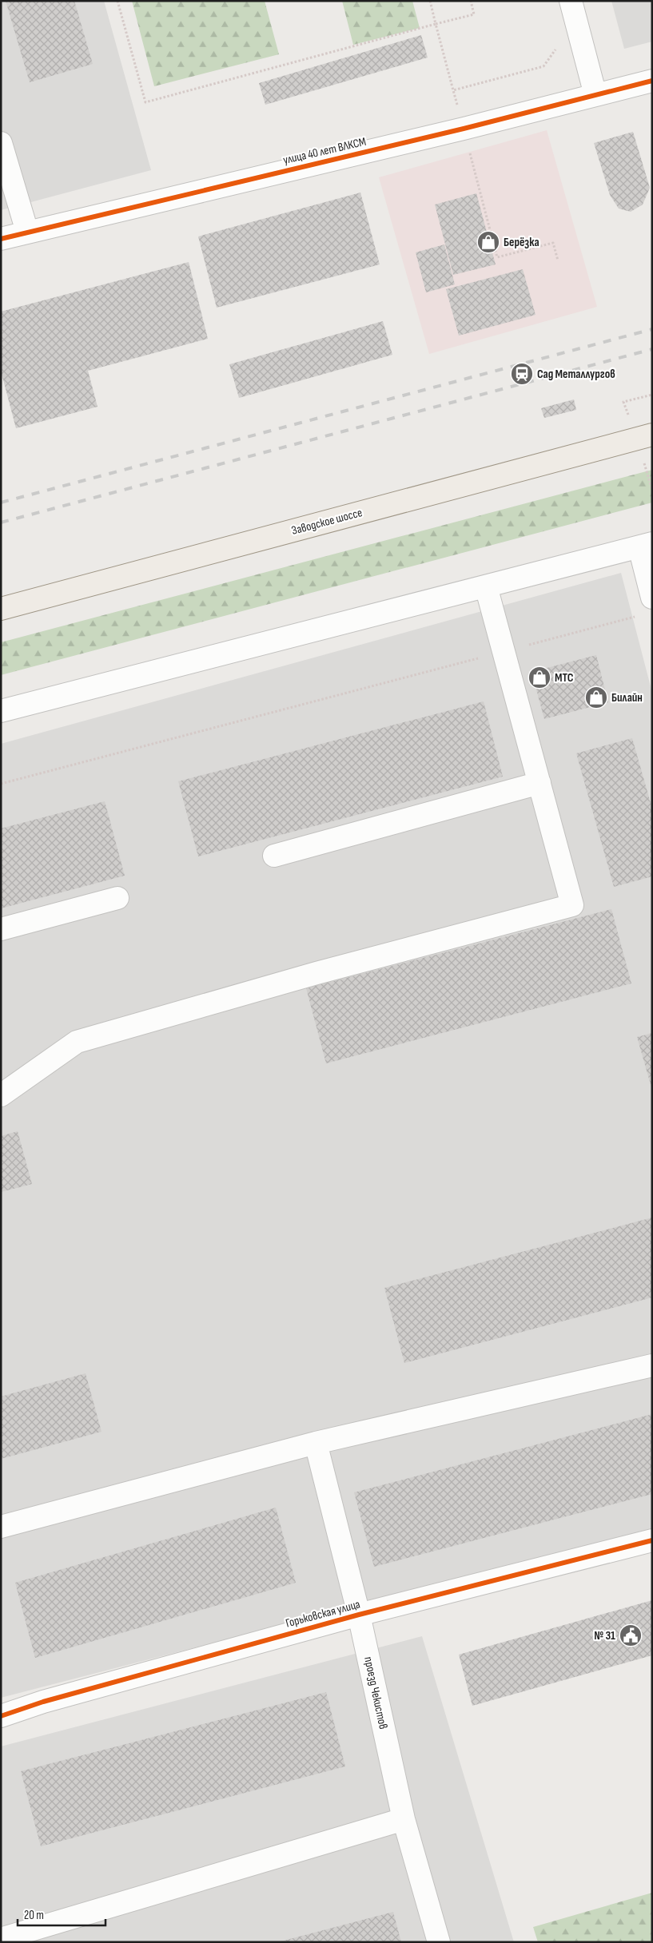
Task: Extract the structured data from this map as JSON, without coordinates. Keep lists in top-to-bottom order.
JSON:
{
  "streets": {
    "main road": ["Заводское шоссе"],
    "street": ["улица 40 лет ВЛКСМ", "Горьковская улица", "проезд Чекистов"]
  },
  "crossings": [
    ["Горьковская улица", "проезд Чекистов"]
  ],
  "places": {
    "shop": ["Берёзка", "МТС", "Билайн"],
    "station": ["Сад Металлургов"],
    "public building": ["№ 31"]
  },
  "scale_bar": "20 m"
}
